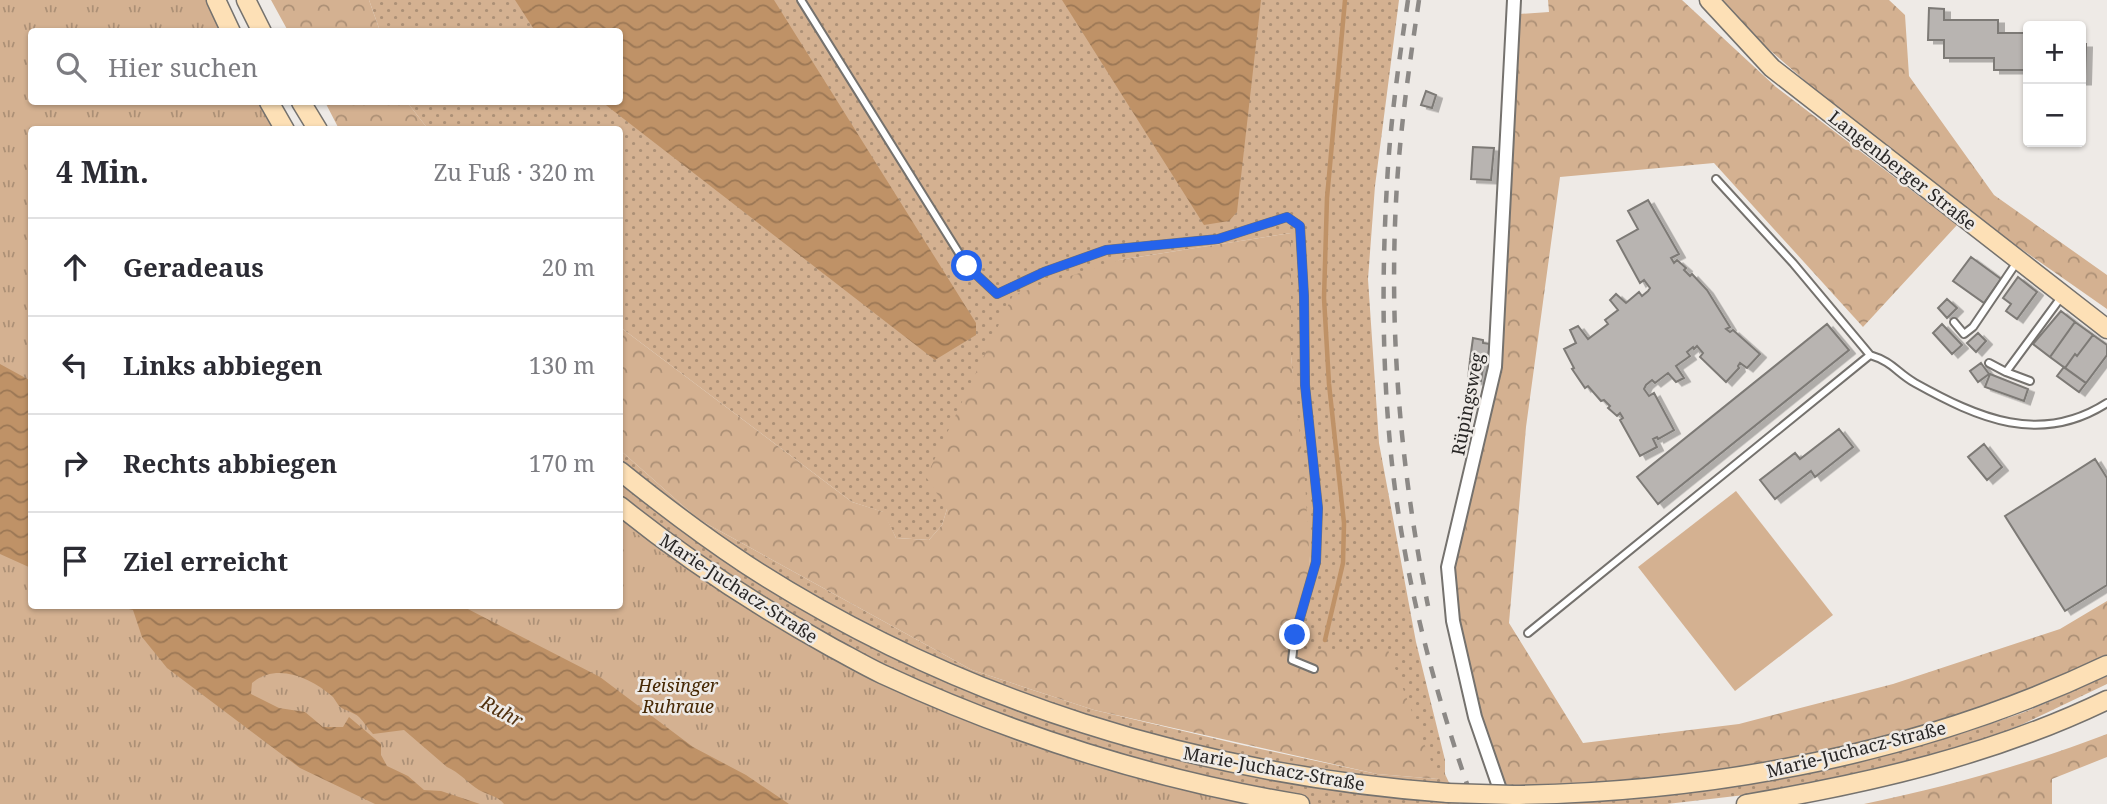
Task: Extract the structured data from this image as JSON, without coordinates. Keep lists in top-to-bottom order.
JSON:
{
  "streets": {
    "main road": ["Langenberger Straße", "Marie-Juchacz-Straße"],
    "street": ["Rüpingsweg"]
  },
  "crossings": [
    ["Rüpingsweg", "Marie-Juchacz-Straße"]
  ],
  "water": ["Ruhr"],
  "parks": ["Heisinger Ruhraue"],
  "page": {
    "map_buttons": ["+", "−"],
    "search": "Hier suchen",
    "heading": ["4 Min.", "Zu Fuß · 320 m"],
    "list": [
      ["Geradeaus", "20 m"],
      ["Links abbiegen", "130 m"],
      ["Rechts abbiegen", "170 m"],
      "Ziel erreicht"
    ]
  }
}
